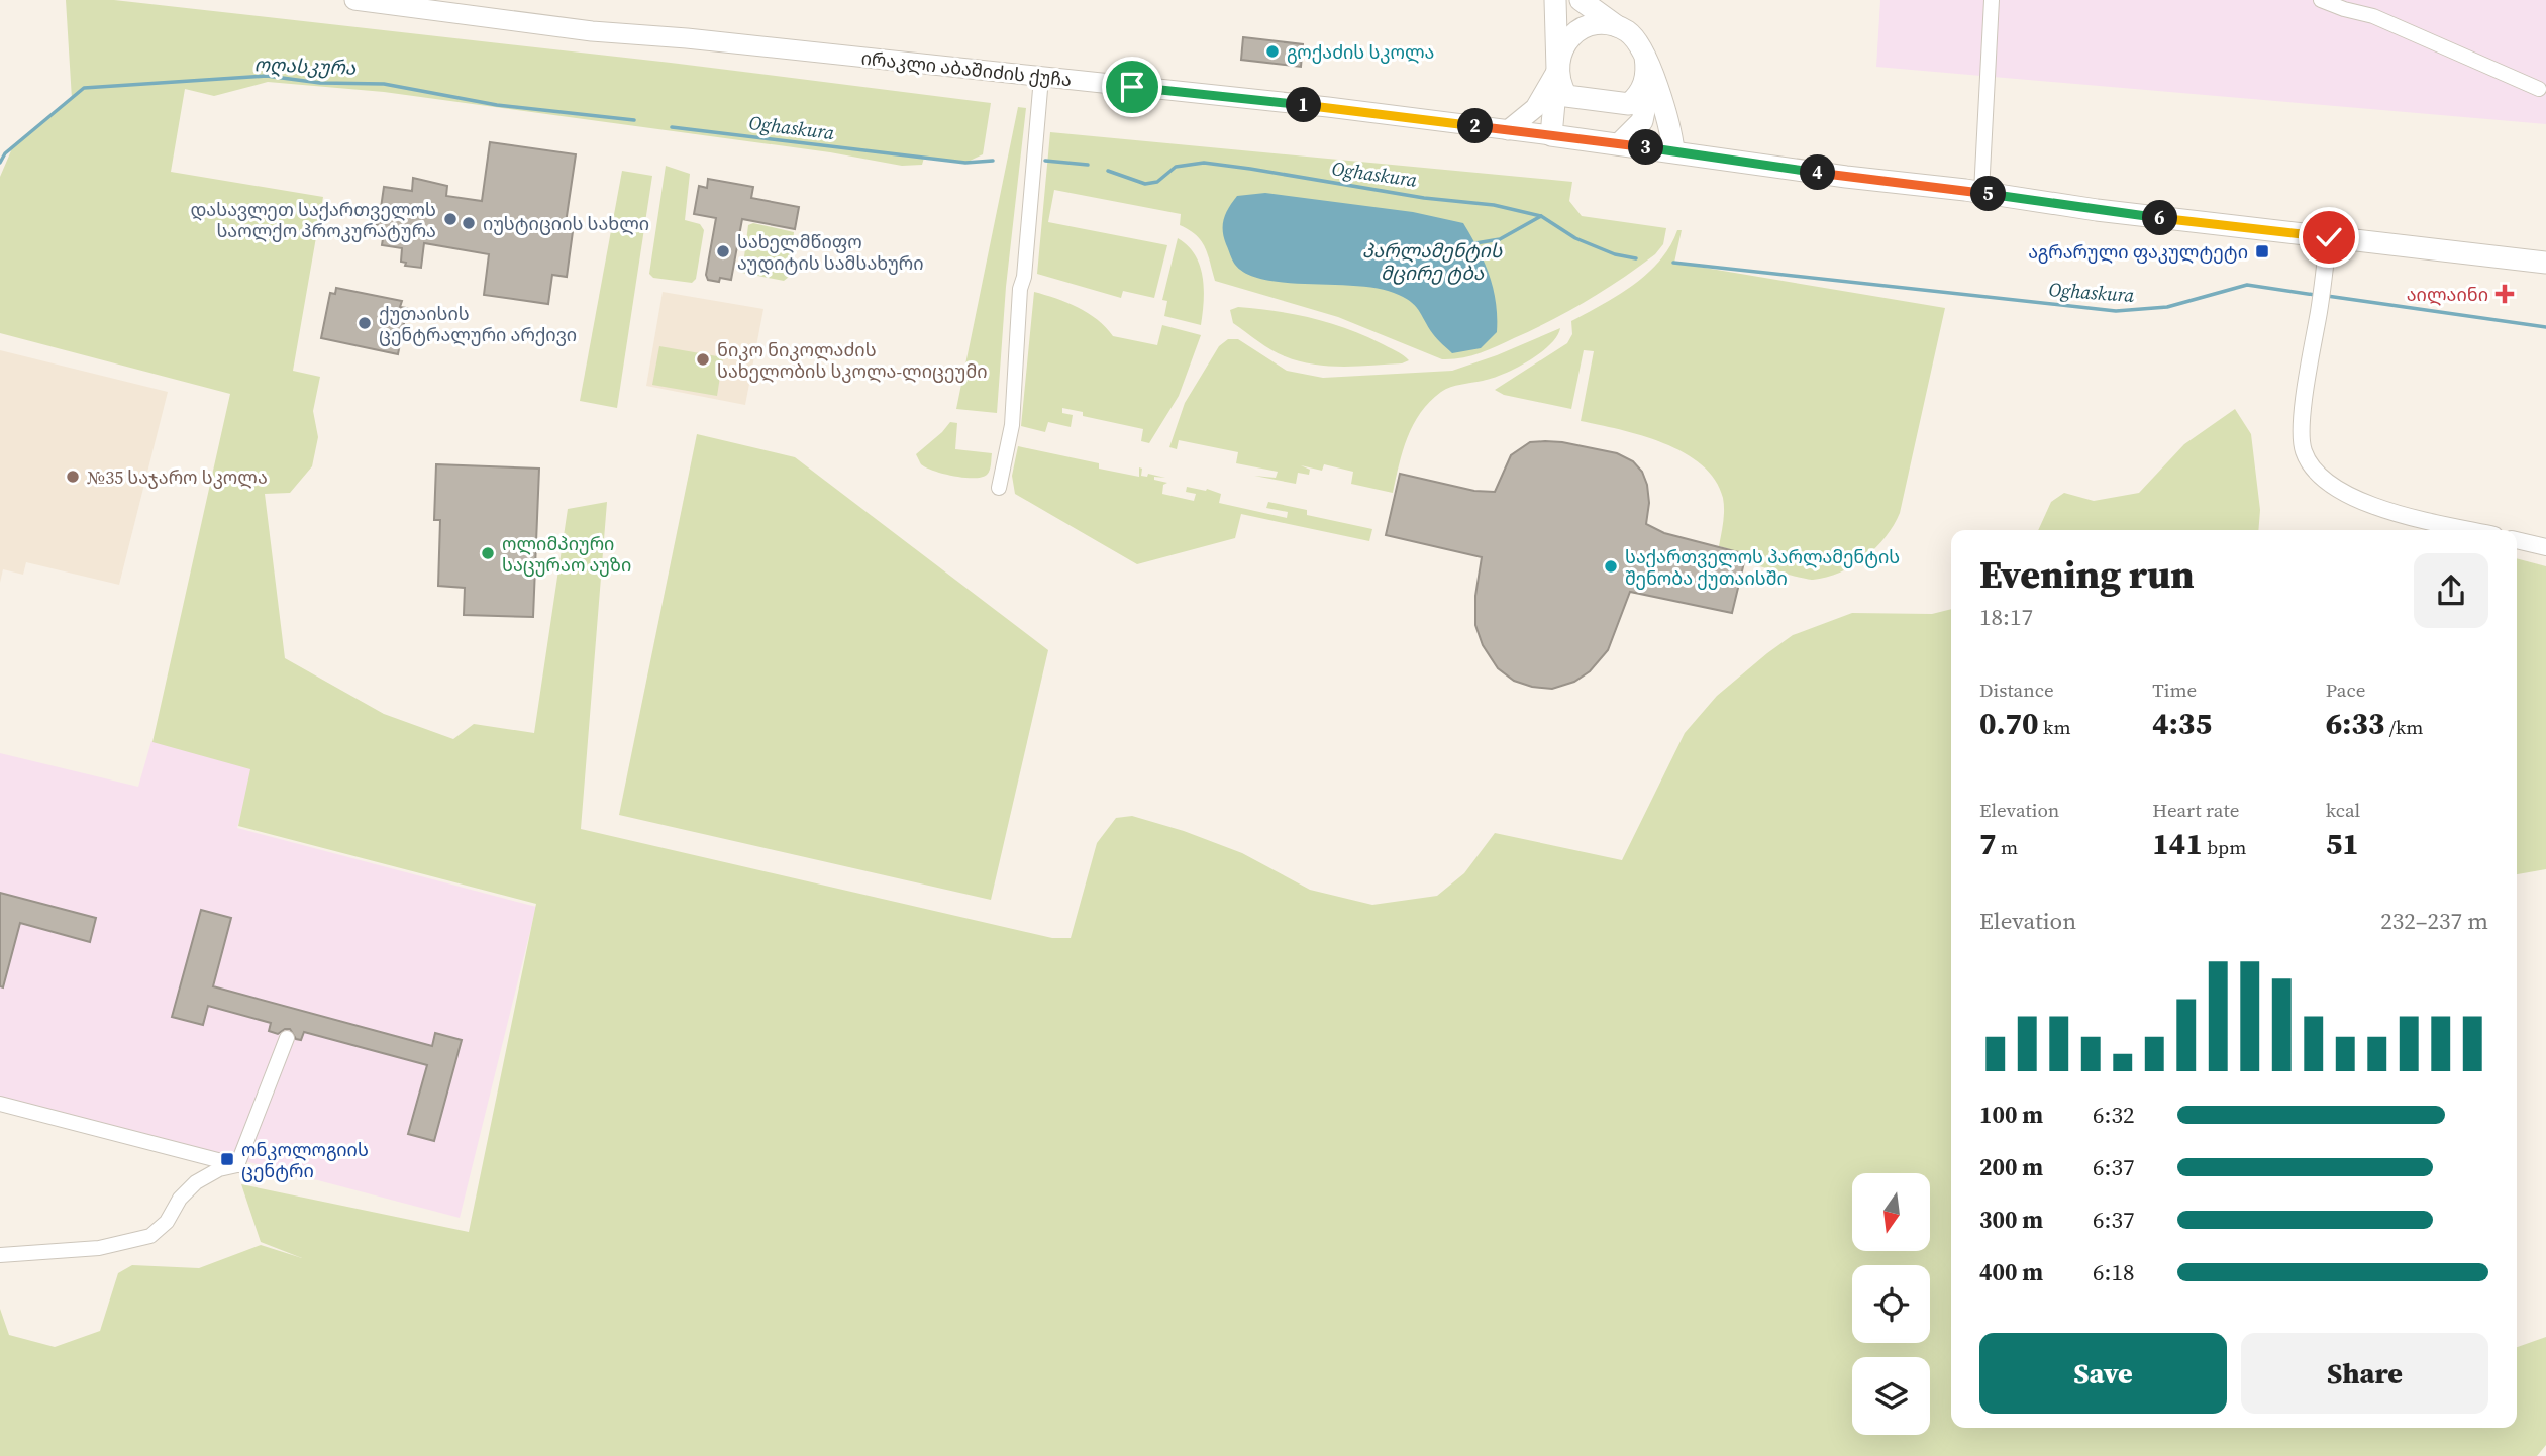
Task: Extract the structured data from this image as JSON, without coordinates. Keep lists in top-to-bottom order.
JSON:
{
  "streets": {
    "main road": ["ირაკლი აბაშიძის ქუჩა"]
  },
  "water": ["ოღასკურა", "Oghaskura", "პარლამენტის მცირე ტბა"],
  "places": {
    "other": [
      "გოქაძის სკოლა",
      "დასავლეთ საქართველოს საოლქო პროკურატურა",
      "იუსტიციის სახლი",
      "სახელმწიფო აუდიტის სამსახური",
      "ქუთაისის ცენტრალური არქივი",
      "ნიკო ნიკოლაძის სახელობის სკოლა-ლიცეუმი",
      "№35 საჯარო სკოლა",
      "ოლიმპიური საცურაო აუზი",
      "საქართველოს პარლამენტის შენობა ქუთაისში"
    ],
    "transit": ["აგრარული ფაკულტეტი", "ონკოლოგიის ცენტრი"],
    "health": ["აილაინი"]
  },
  "north": "bottom",
  "page": {
    "pins": [
      "1",
      "2",
      "3",
      "4",
      "5",
      "6"
    ],
    "heading": ["Evening run", "18:17"],
    "stats": [
      ["Distance", "0.70 km"],
      ["Time", "4:35"],
      ["Pace", "6:33 /km"],
      ["Elevation", "7 m"],
      ["Heart rate", "141 bpm"],
      ["kcal", "51"]
    ],
    "chart": ["Elevation", "232–237 m"],
    "list": [
      {
        "name": "100 m",
        "note": "6:32"
      },
      {
        "name": "200 m",
        "note": "6:37"
      },
      {
        "name": "300 m",
        "note": "6:37"
      },
      {
        "name": "400 m",
        "note": "6:18"
      }
    ],
    "buttons": ["Save", "Share"]
  }
}
